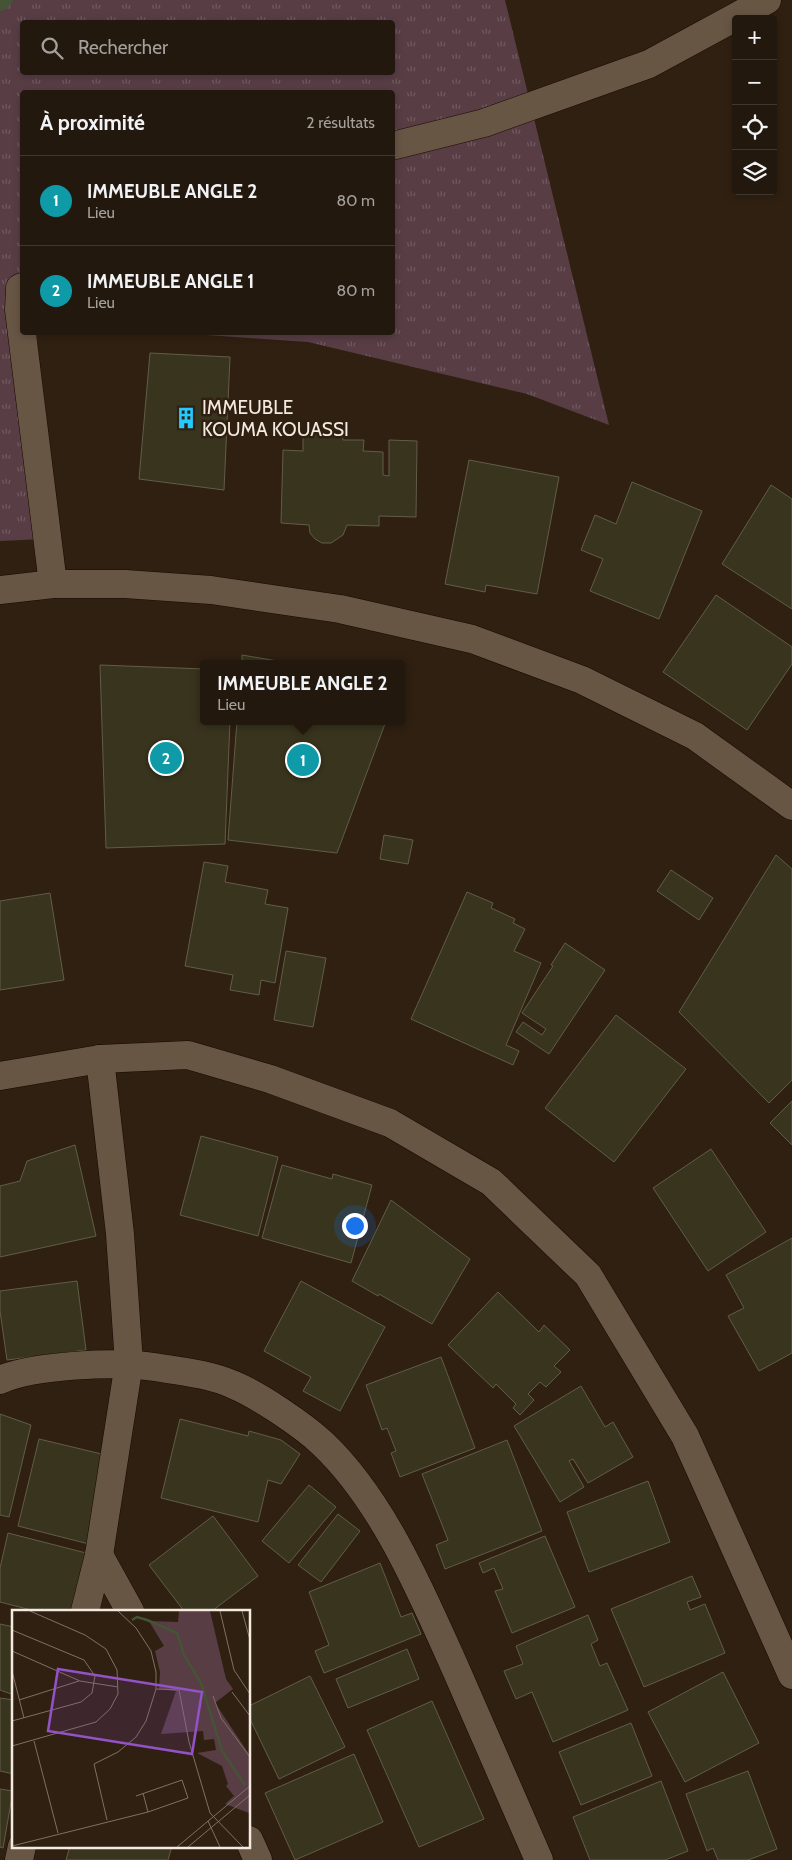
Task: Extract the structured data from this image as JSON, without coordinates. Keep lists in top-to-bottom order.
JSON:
{
  "places": {
    "building": ["IMMEUBLE KOUMA KOUASSI"]
  },
  "page": {
    "map_buttons": ["+", "−"],
    "search": "Rechercher",
    "heading": ["À proximité", "2 résultats"],
    "list": [
      {
        "mark": "1",
        "name": "IMMEUBLE ANGLE 2",
        "note": "Lieu",
        "value": "80 m"
      },
      {
        "mark": "2",
        "name": "IMMEUBLE ANGLE 1",
        "note": "Lieu",
        "value": "80 m"
      }
    ],
    "popup": ["IMMEUBLE ANGLE 2", "Lieu"],
    "pins": ["2", "1"]
  }
}
